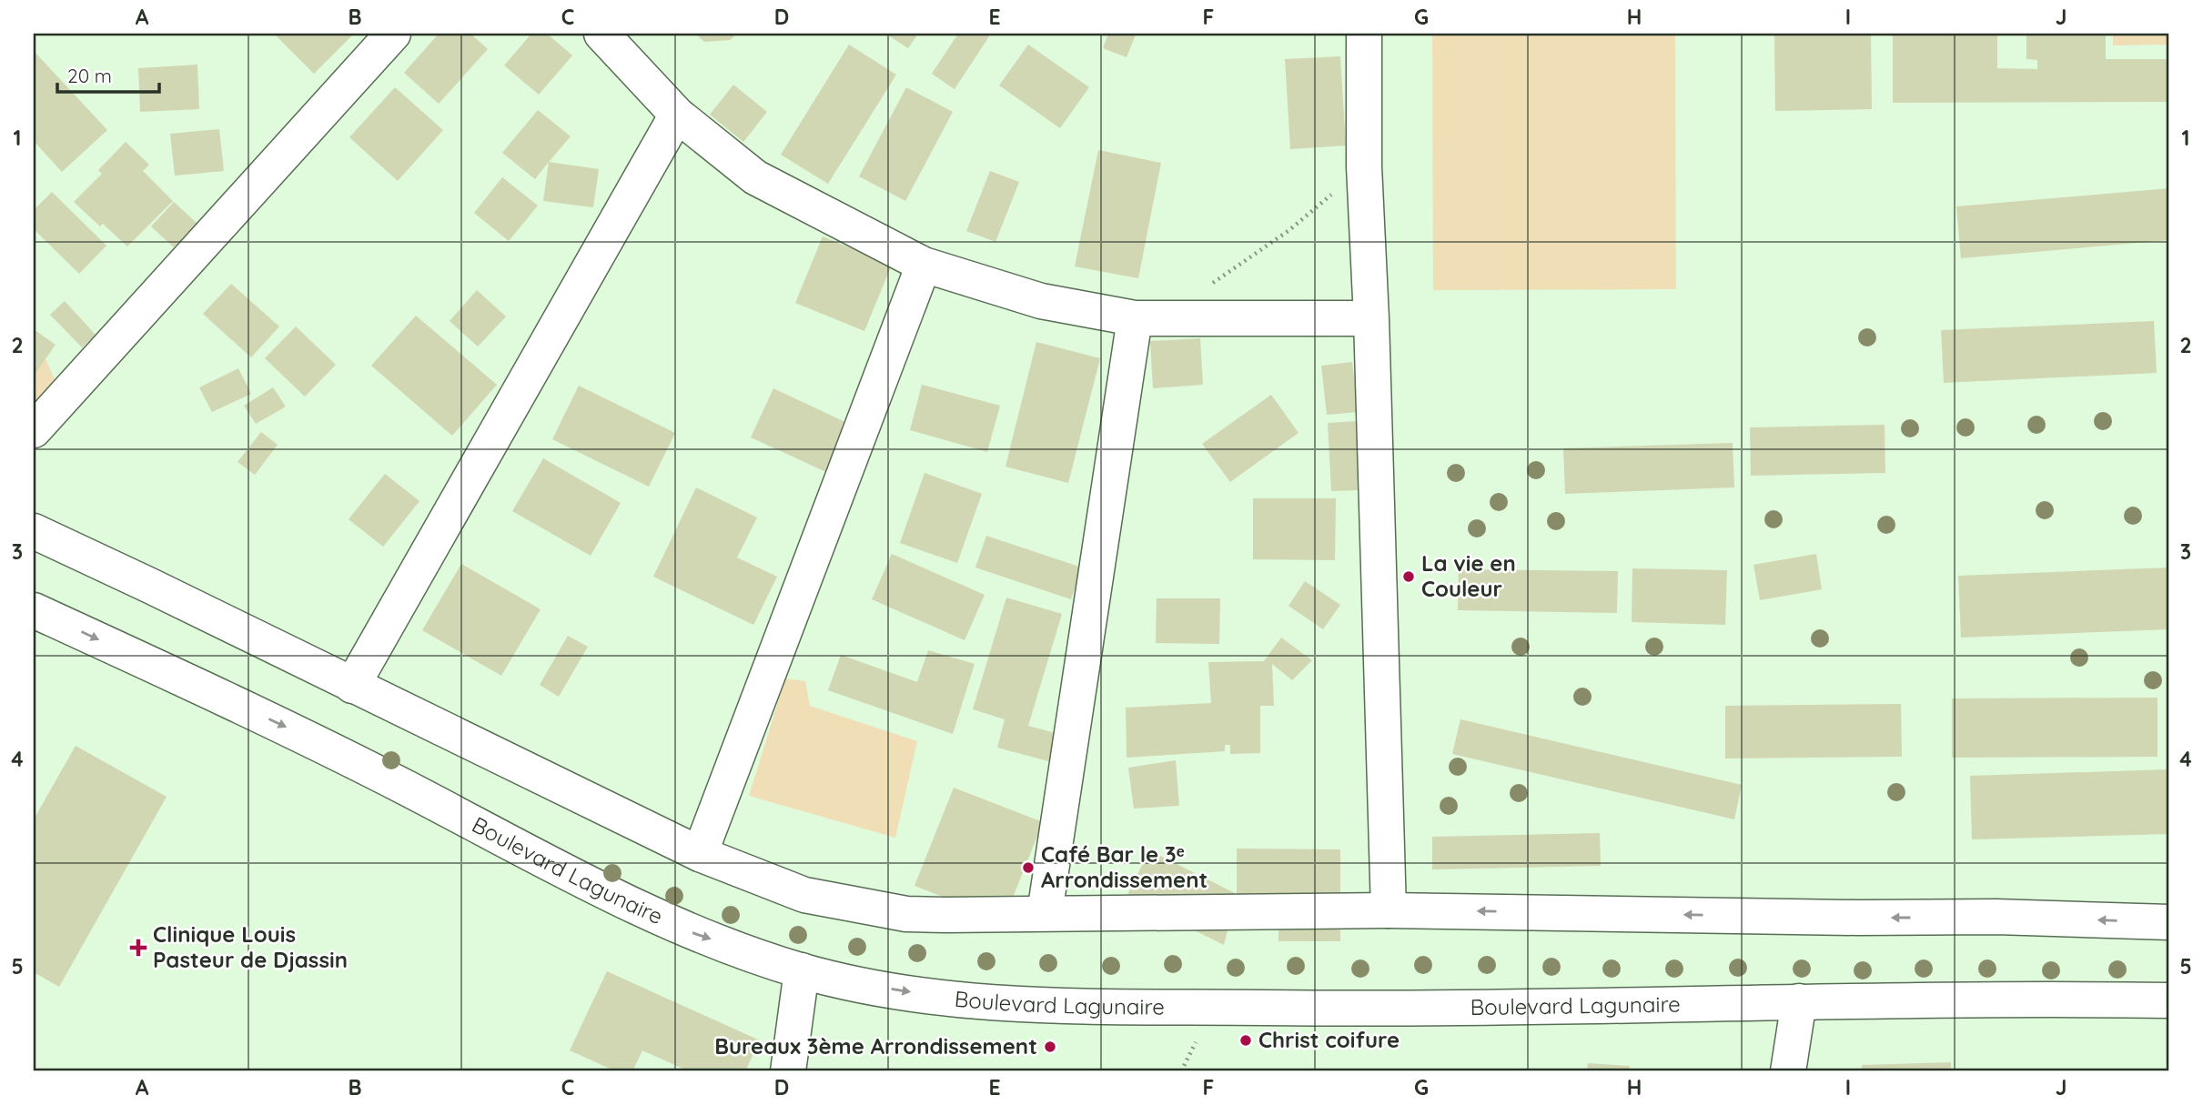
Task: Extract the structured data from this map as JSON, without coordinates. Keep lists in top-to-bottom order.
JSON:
{
  "streets": {
    "main road": ["Boulevard Lagunaire"]
  },
  "places": {
    "other": [
      "La vie en Couleur",
      "Café Bar le 3ᵉ Arrondissement",
      "Christ coifure",
      "Bureaux 3ème Arrondissement"
    ],
    "health": ["Clinique Louis Pasteur de Djassin"]
  },
  "scale_bar": "20 m",
  "grid": {
    "columns": [
      "A",
      "B",
      "C",
      "D",
      "E",
      "F",
      "G",
      "H",
      "I",
      "J"
    ],
    "rows": [
      "1",
      "2",
      "3",
      "4",
      "5"
    ]
  }
}
